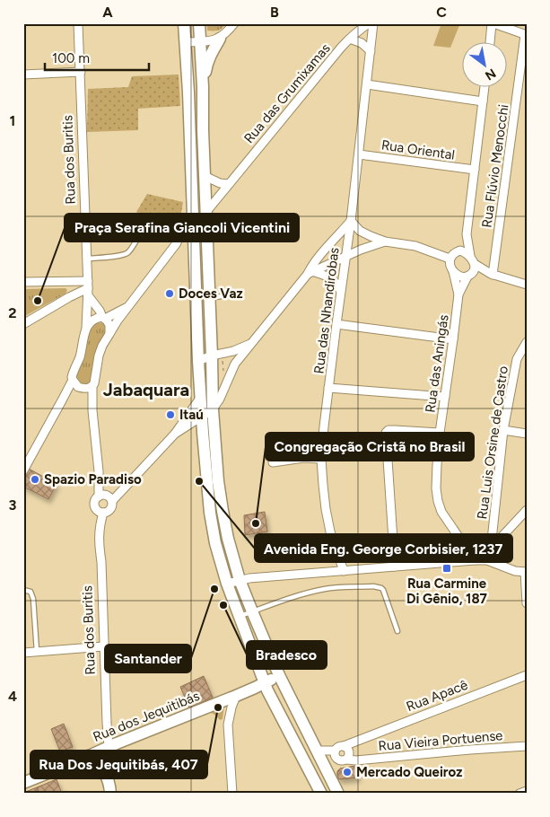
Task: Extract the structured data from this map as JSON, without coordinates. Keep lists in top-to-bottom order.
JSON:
{
  "streets": {
    "main road": ["Rua dos Jequitibás"],
    "street": [
      "Rua das Grumixamas",
      "Rua Oriental",
      "Rua dos Buritis",
      "Rua Flúvio Menocchi",
      "Rua das Nhandirobas",
      "Rua das Aningás",
      "Rua Luis Orsine de Castro",
      "Rua Apacê",
      "Rua Vieira Portuense"
    ]
  },
  "crossings": [
    ["Rua Oriental", "Rua das Nhandirobas"],
    ["Rua dos Buritis", "Rua dos Jequitibás"],
    ["Rua Apacê", "Rua Vieira Portuense"]
  ],
  "districts": ["Jabaquara"],
  "places": {
    "other": [
      "Doces Vaz",
      "Praça Serafina Giancoli Vicentini",
      "Itaú",
      "Spazio Paradiso",
      "Avenida Eng. George Corbisier, 1237",
      "Congregação Cristã no Brasil",
      "Santander",
      "Bradesco",
      "Rua Dos Jequitibás, 407",
      "Mercado Queiroz"
    ],
    "transit": ["Rua Carmine Di Gênio, 187"]
  },
  "scale_bar": "100 m",
  "north": "bottom right",
  "grid": {
    "columns": ["A", "B", "C"],
    "rows": [
      "1",
      "2",
      "3",
      "4"
    ]
  }
}
